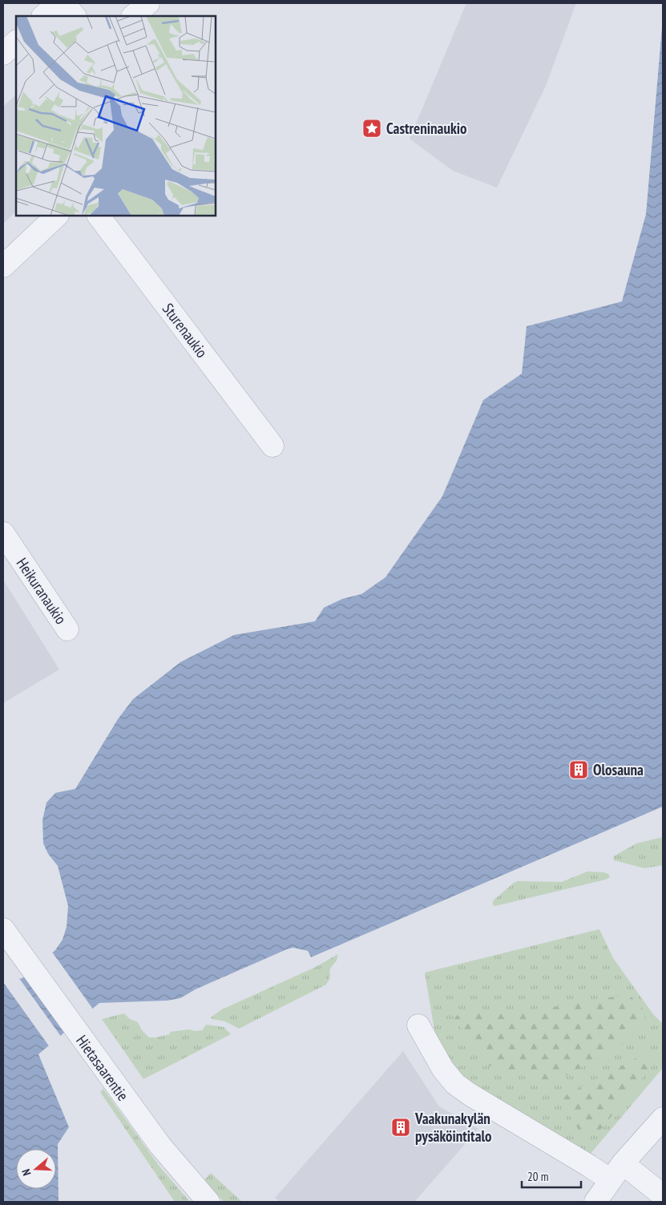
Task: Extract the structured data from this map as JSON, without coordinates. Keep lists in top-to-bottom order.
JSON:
{
  "streets": {
    "street": ["Sturenaukio", "Heikuranaukio", "Hietasaarentie"]
  },
  "places": {
    "place": ["Castreninaukio"],
    "building": ["Olosauna", "Vaakunakylän pysäköintitalo"]
  },
  "scale_bar": "20 m",
  "north": "left"
}
